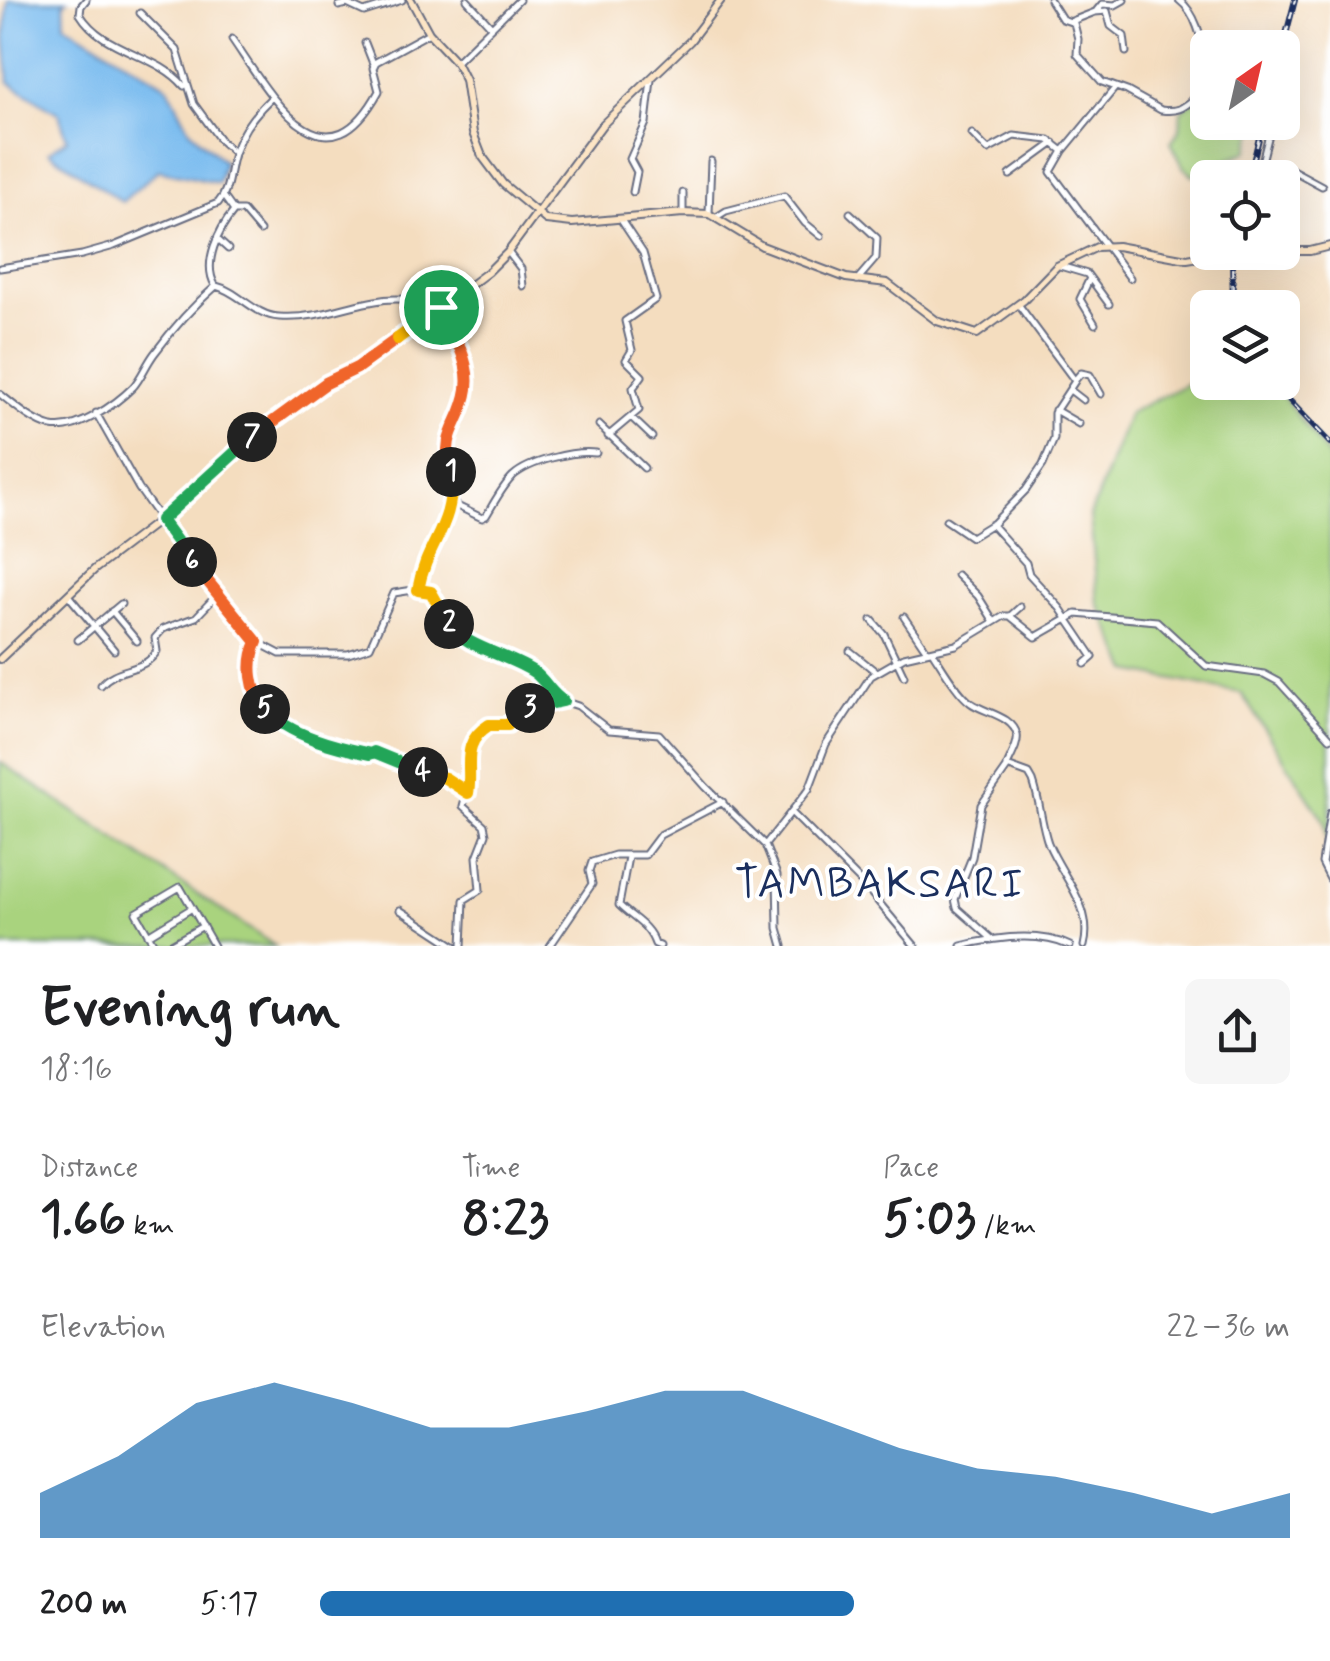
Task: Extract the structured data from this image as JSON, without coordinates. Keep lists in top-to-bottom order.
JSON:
{
  "districts": ["TAMBAKSARI"],
  "north": "top right",
  "page": {
    "pins": [
      "7",
      "1",
      "6",
      "2",
      "3",
      "5",
      "4"
    ],
    "heading": ["Evening run", "18:16"],
    "stats": [
      ["Distance", "1.66 km"],
      ["Time", "8:23"],
      ["Pace", "5:03 /km"]
    ],
    "chart": ["Elevation", "22–36 m"],
    "list": [
      {
        "name": "200 m",
        "note": "5:17"
      }
    ]
  }
}
